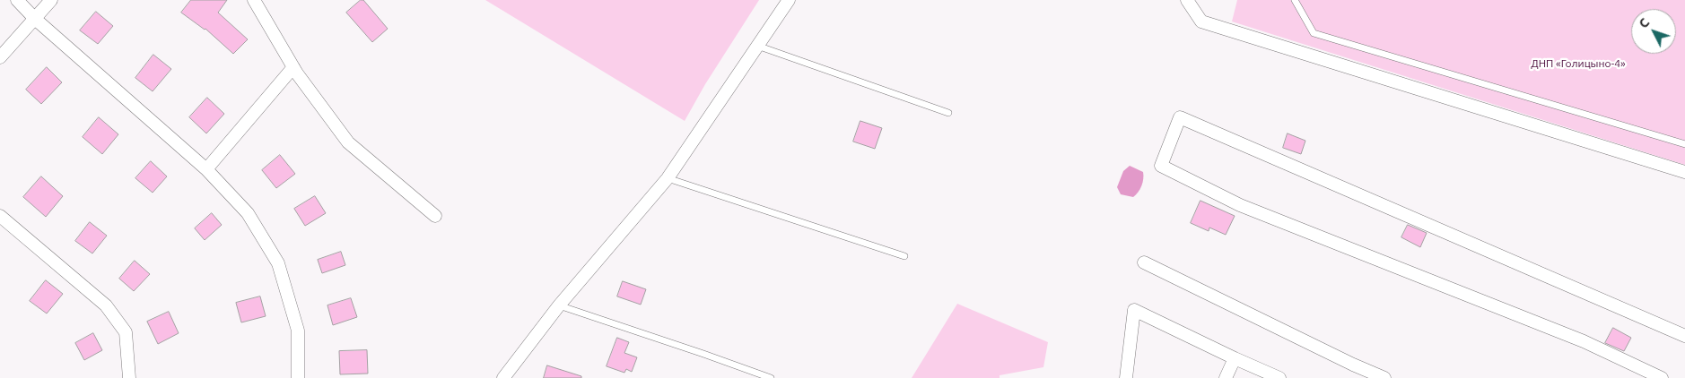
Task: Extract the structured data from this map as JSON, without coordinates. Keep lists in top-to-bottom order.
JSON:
{
  "parks": ["ДНП «Голицыно-4»"],
  "north": "top left"
}
